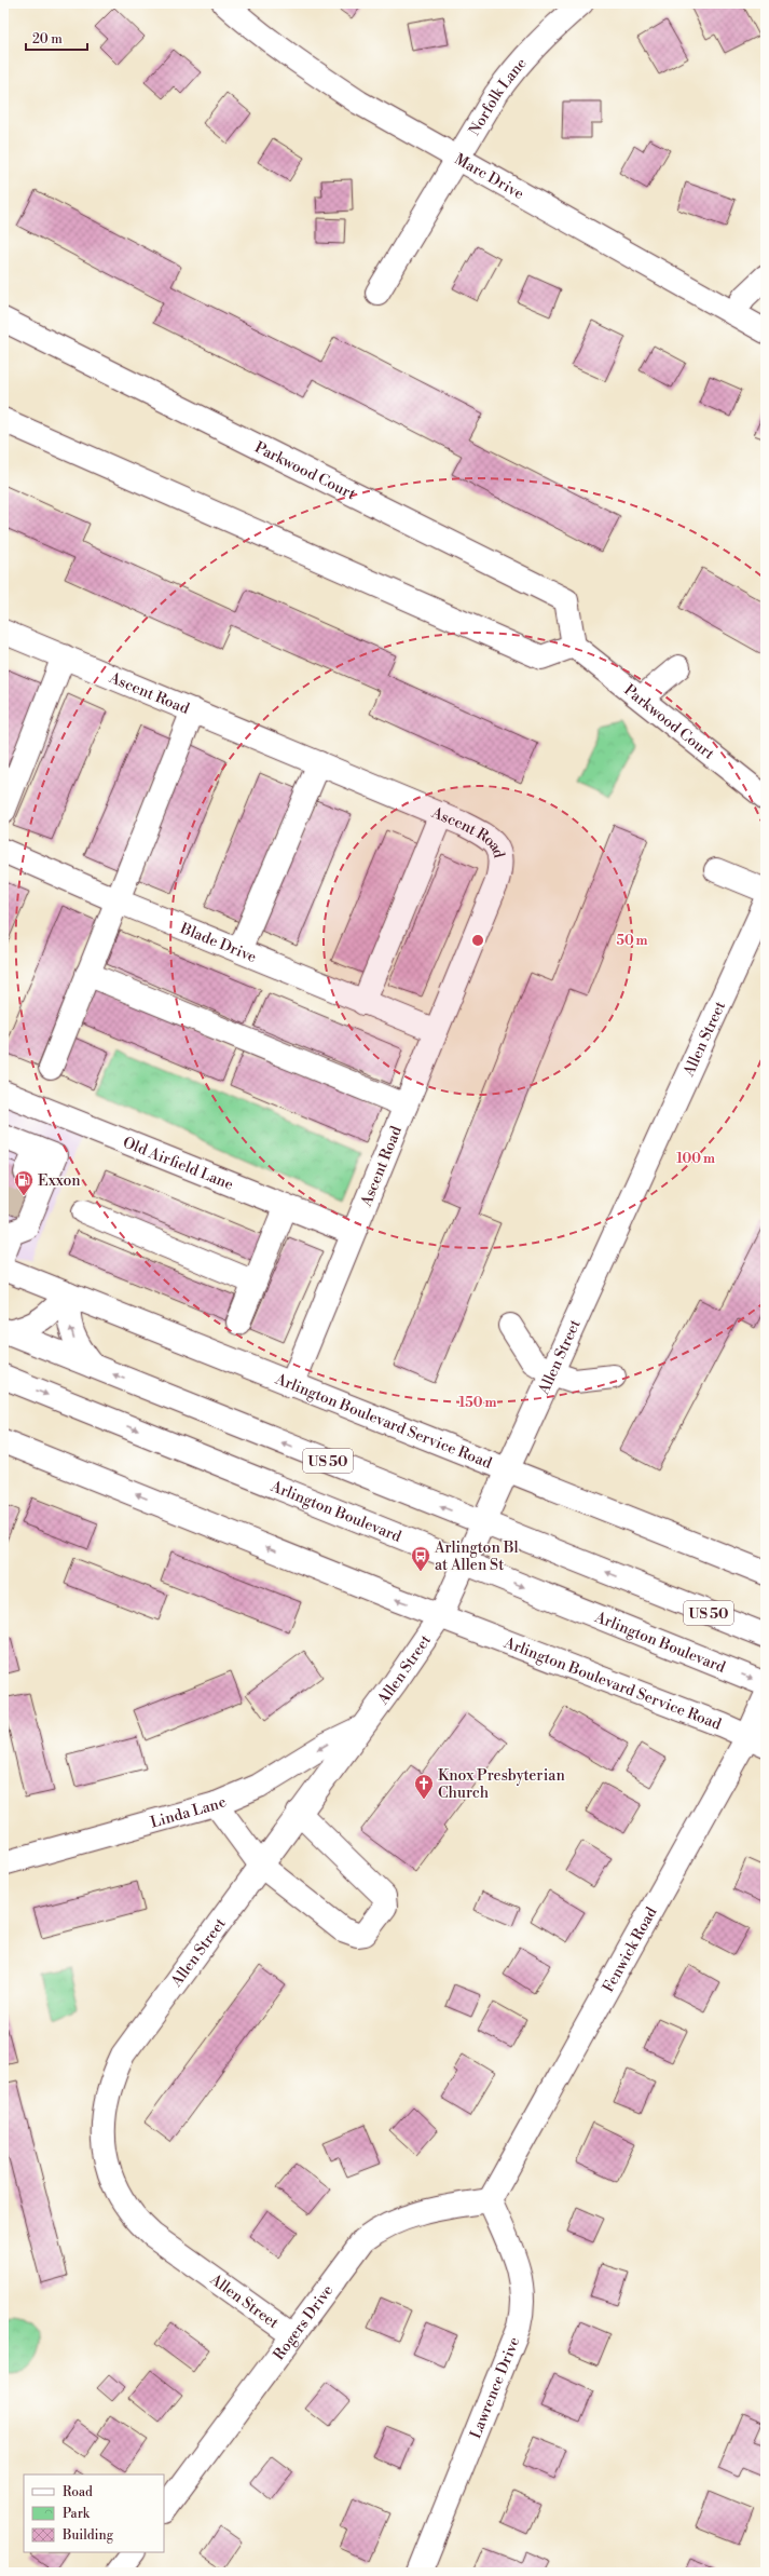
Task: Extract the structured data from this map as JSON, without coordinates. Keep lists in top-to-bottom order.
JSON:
{
  "streets": {
    "main road": [
      "Norfolk Lane",
      "Marc Drive",
      "Parkwood Court",
      "Ascent Road",
      "Blade Drive",
      "Allen Street",
      "Old Airfield Lane",
      "Arlington Boulevard Service Road",
      "US 50",
      "Arlington Boulevard",
      "Linda Lane",
      "Fenwick Road",
      "Rogers Drive",
      "Lawrence Drive"
    ]
  },
  "crossings": [
    ["Norfolk Lane", "Marc Drive"],
    ["Ascent Road", "Blade Drive"],
    ["Ascent Road", "Old Airfield Lane"],
    ["Ascent Road", "Arlington Boulevard Service Road"],
    ["Allen Street", "Arlington Boulevard Service Road"],
    ["Allen Street", "US 50"],
    ["Allen Street", "Arlington Boulevard"],
    ["Allen Street", "Linda Lane"],
    ["Allen Street", "Rogers Drive"],
    ["Arlington Boulevard Service Road", "Fenwick Road"],
    ["Fenwick Road", "Rogers Drive"],
    ["Fenwick Road", "Lawrence Drive"],
    ["Rogers Drive", "Lawrence Drive"]
  ],
  "one_way": ["Linda Lane"],
  "places": {
    "fuel station": ["Exxon"],
    "bus stop": ["Arlington Bl at Allen St"],
    "church": ["Knox Presbyterian Church"]
  },
  "legend": ["Road", "Park", "Building"],
  "scale_bar": "20 m",
  "rings": ["50 m", "100 m", "150 m"]
}
